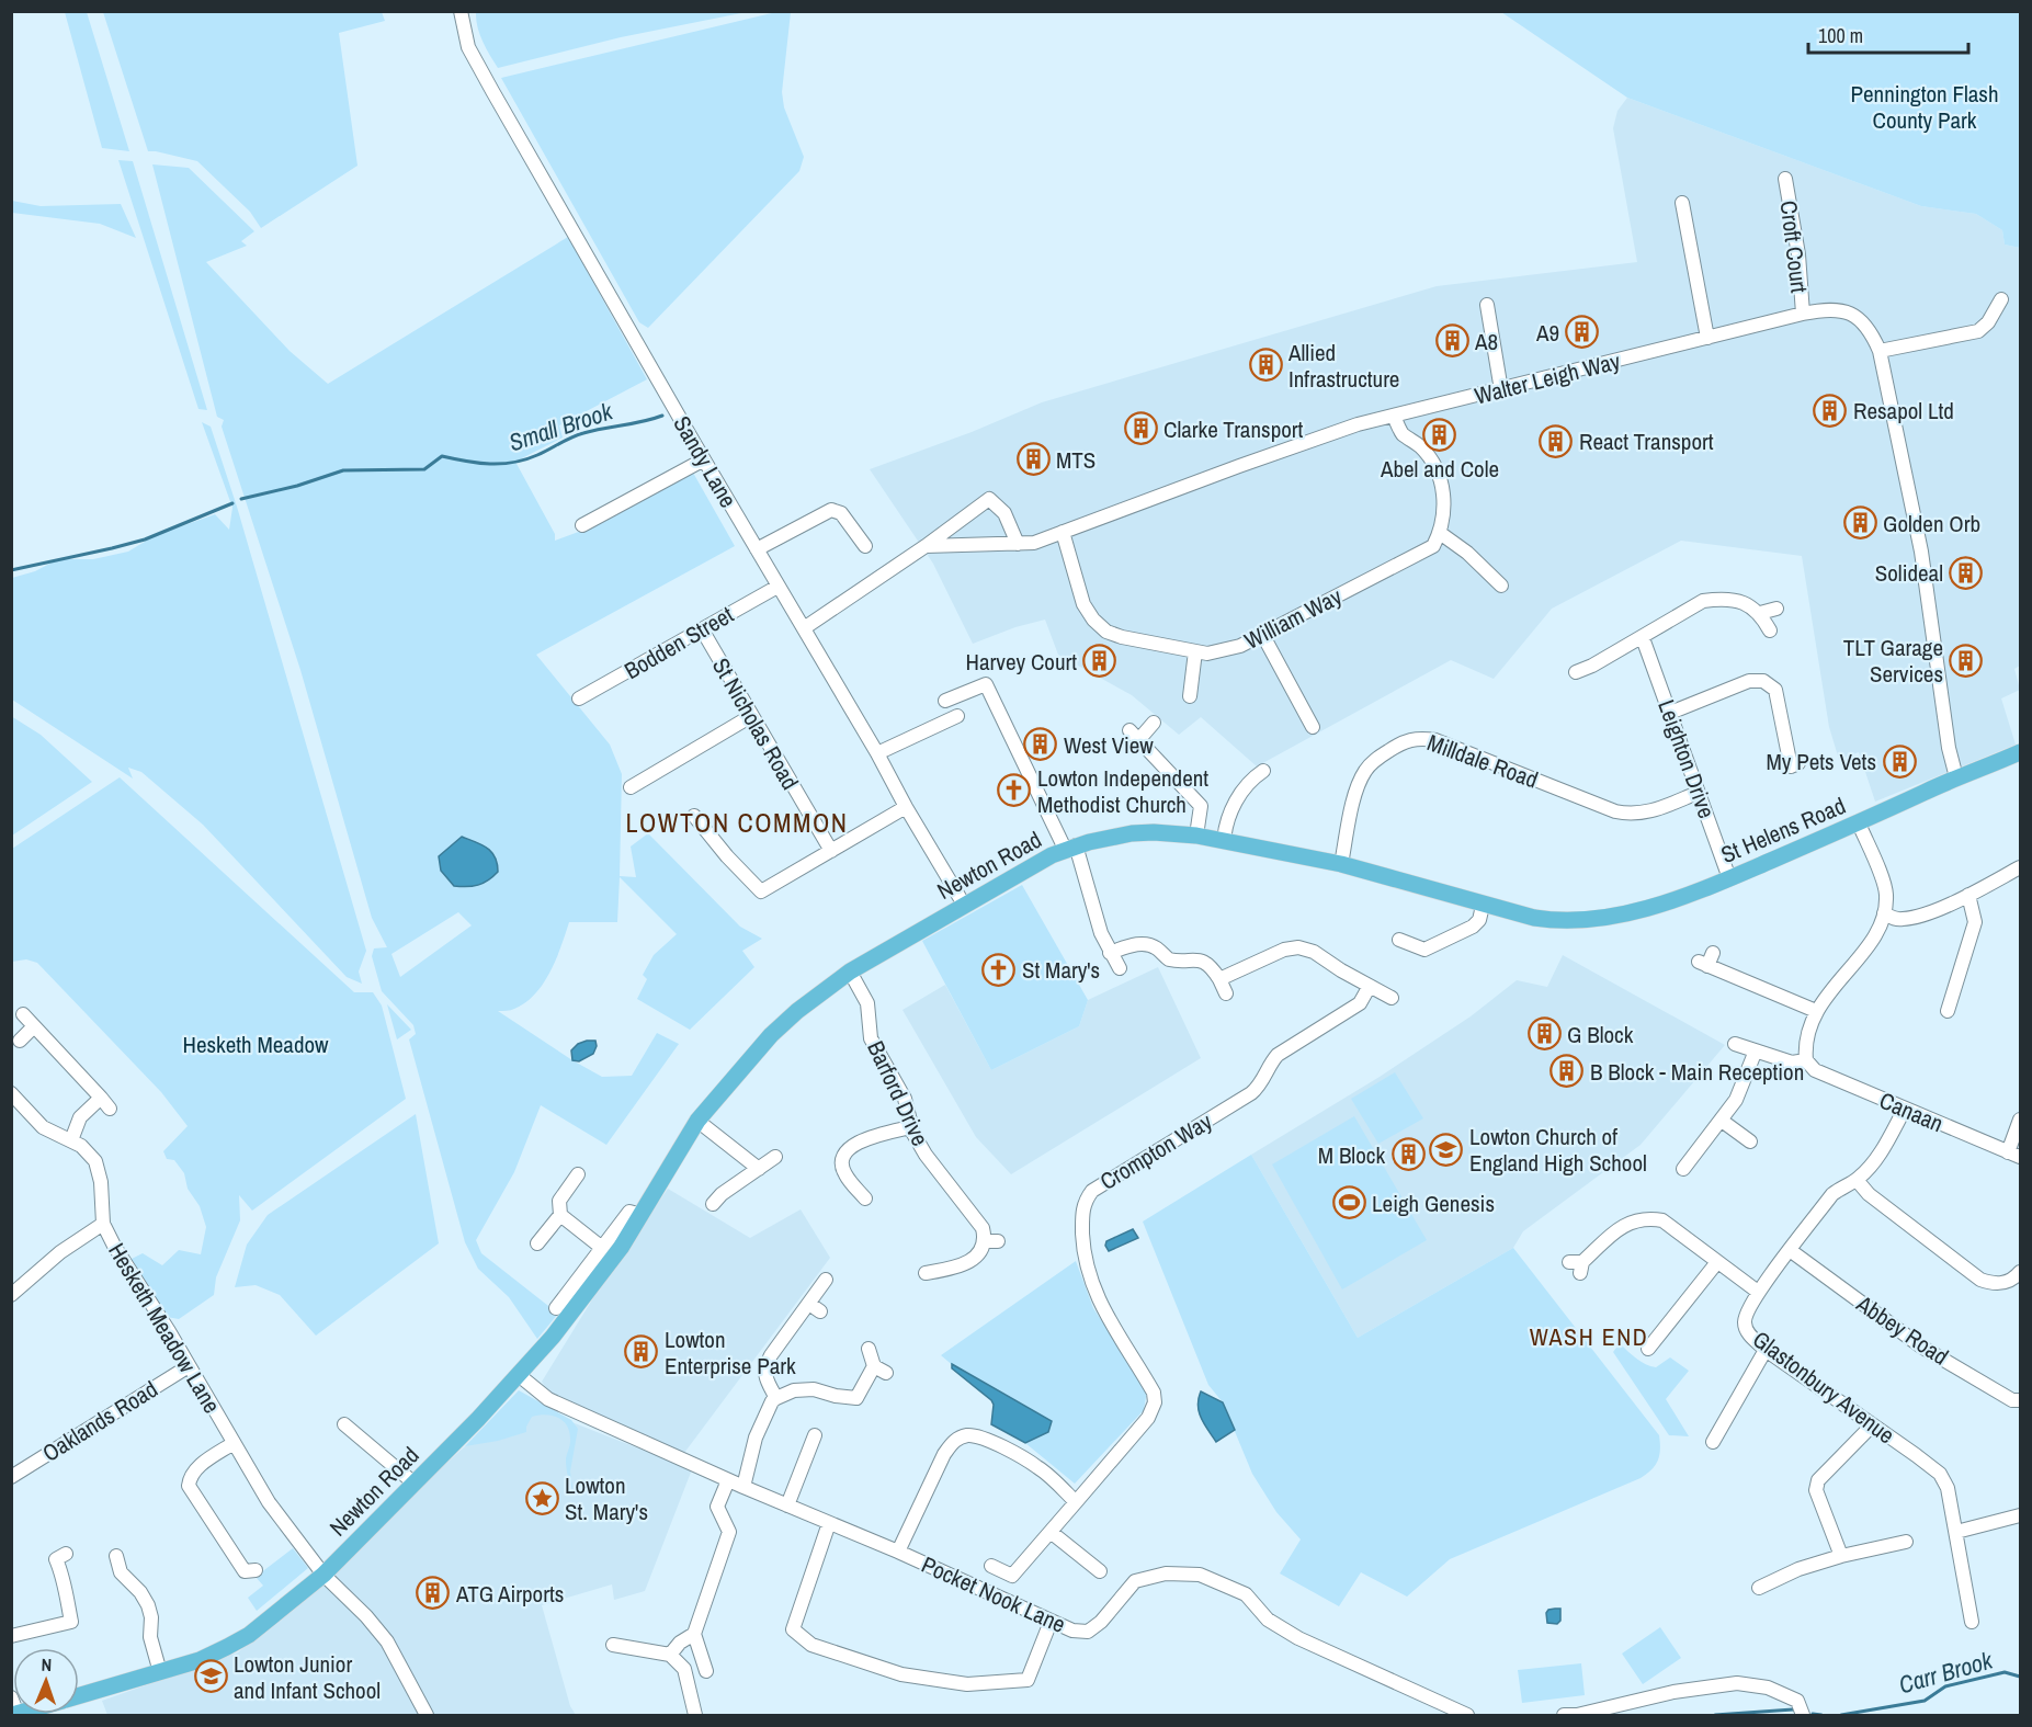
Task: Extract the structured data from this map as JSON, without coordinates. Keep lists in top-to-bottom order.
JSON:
{
  "streets": {
    "main road": ["St Helens Road", "Newton Road"],
    "street": [
      "Croft Court",
      "Walter Leigh Way",
      "Sandy Lane",
      "William Way",
      "Bodden Street",
      "St Nicholas Road",
      "Leighton Drive",
      "Milldale Road",
      "Barford Drive",
      "Canaan",
      "Crompton Way",
      "Hesketh Meadow Lane",
      "Abbey Road",
      "Glastonbury Avenue",
      "Oaklands Road",
      "Pocket Nook Lane"
    ]
  },
  "crossings": [
    ["Croft Court", "Walter Leigh Way"],
    ["Walter Leigh Way", "William Way"],
    ["Walter Leigh Way", "St Helens Road"],
    ["Sandy Lane", "Bodden Street"],
    ["Sandy Lane", "Newton Road"],
    ["Bodden Street", "St Nicholas Road"],
    ["Leighton Drive", "Milldale Road"],
    ["Leighton Drive", "St Helens Road"],
    ["Milldale Road", "Newton Road"],
    ["St Helens Road", "Newton Road"],
    ["Newton Road", "Barford Drive"],
    ["Newton Road", "Hesketh Meadow Lane"],
    ["Newton Road", "Pocket Nook Lane"],
    ["Canaan", "Glastonbury Avenue"],
    ["Hesketh Meadow Lane", "Oaklands Road"],
    ["Abbey Road", "Glastonbury Avenue"]
  ],
  "districts": ["LOWTON COMMON", "WASH END"],
  "water": ["Small Brook", "Carr Brook"],
  "parks": ["Pennington Flash County Park", "Hesketh Meadow"],
  "places": {
    "building": [
      "A9",
      "A8",
      "Allied Infrastructure",
      "Resapol Ltd",
      "Clarke Transport",
      "Abel and Cole",
      "React Transport",
      "MTS",
      "Golden Orb",
      "Solideal",
      "TLT Garage Services",
      "Harvey Court",
      "West View",
      "My Pets Vets",
      "G Block",
      "B Block - Main Reception",
      "M Block",
      "Lowton Enterprise Park",
      "ATG Airports"
    ],
    "church": ["Lowton Independent Methodist Church", "St Mary's"],
    "school or university": ["Lowton Church of England High School", "Lowton Junior and Infant School"],
    "sports": ["Leigh Genesis"],
    "place": ["Lowton St. Mary's"]
  },
  "scale_bar": "100 m",
  "north": "top"
}
